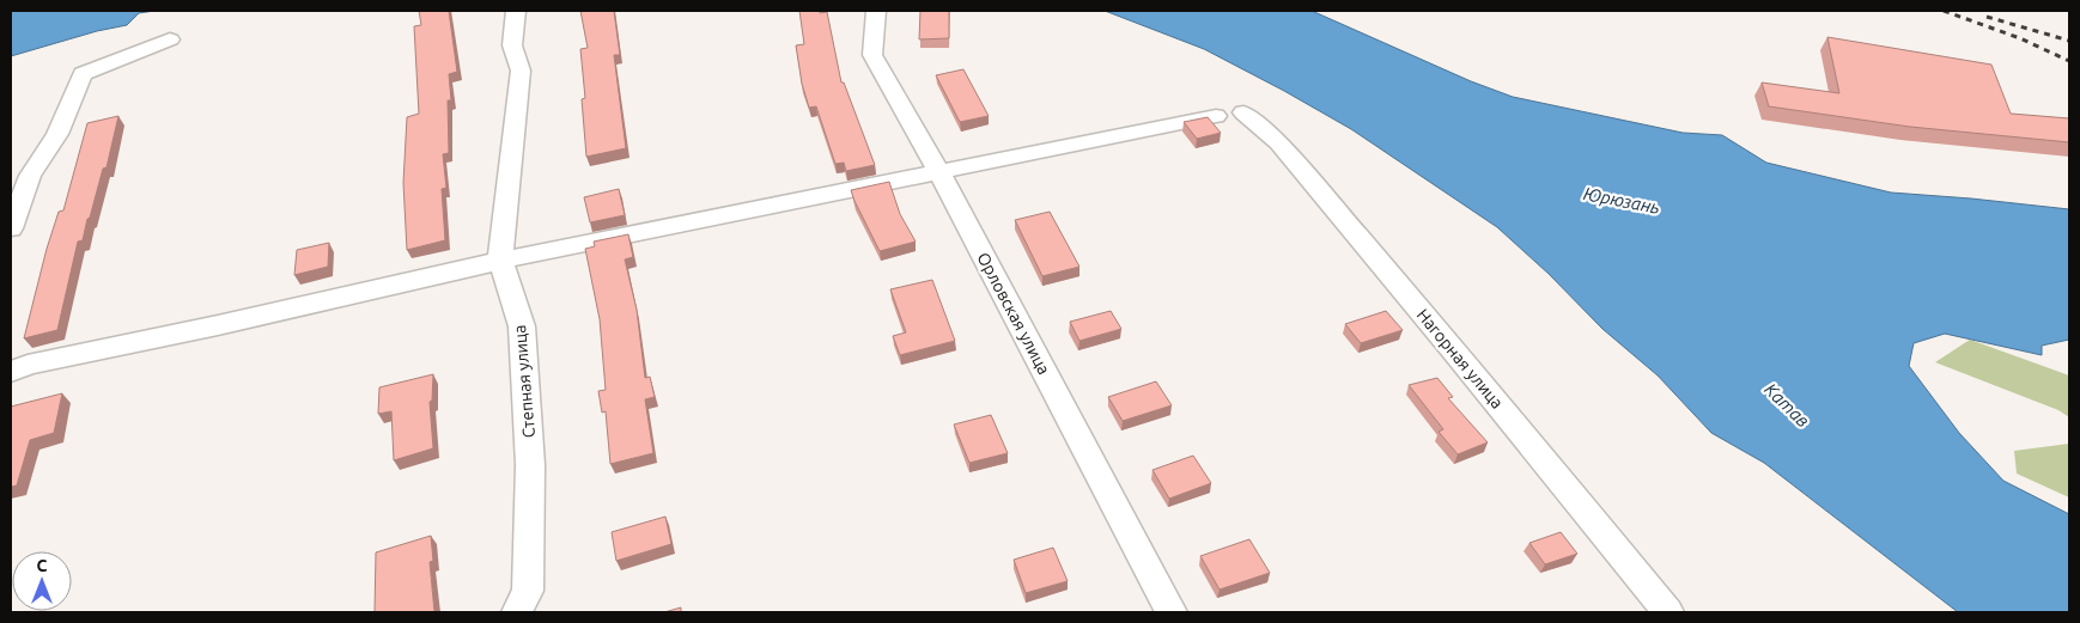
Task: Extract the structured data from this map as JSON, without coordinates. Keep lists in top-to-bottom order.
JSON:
{
  "streets": {
    "street": ["Орловская улица", "Нагорная улица", "Степная улица"]
  },
  "water": ["Юрюзань", "Катав"],
  "north": "top"
}
